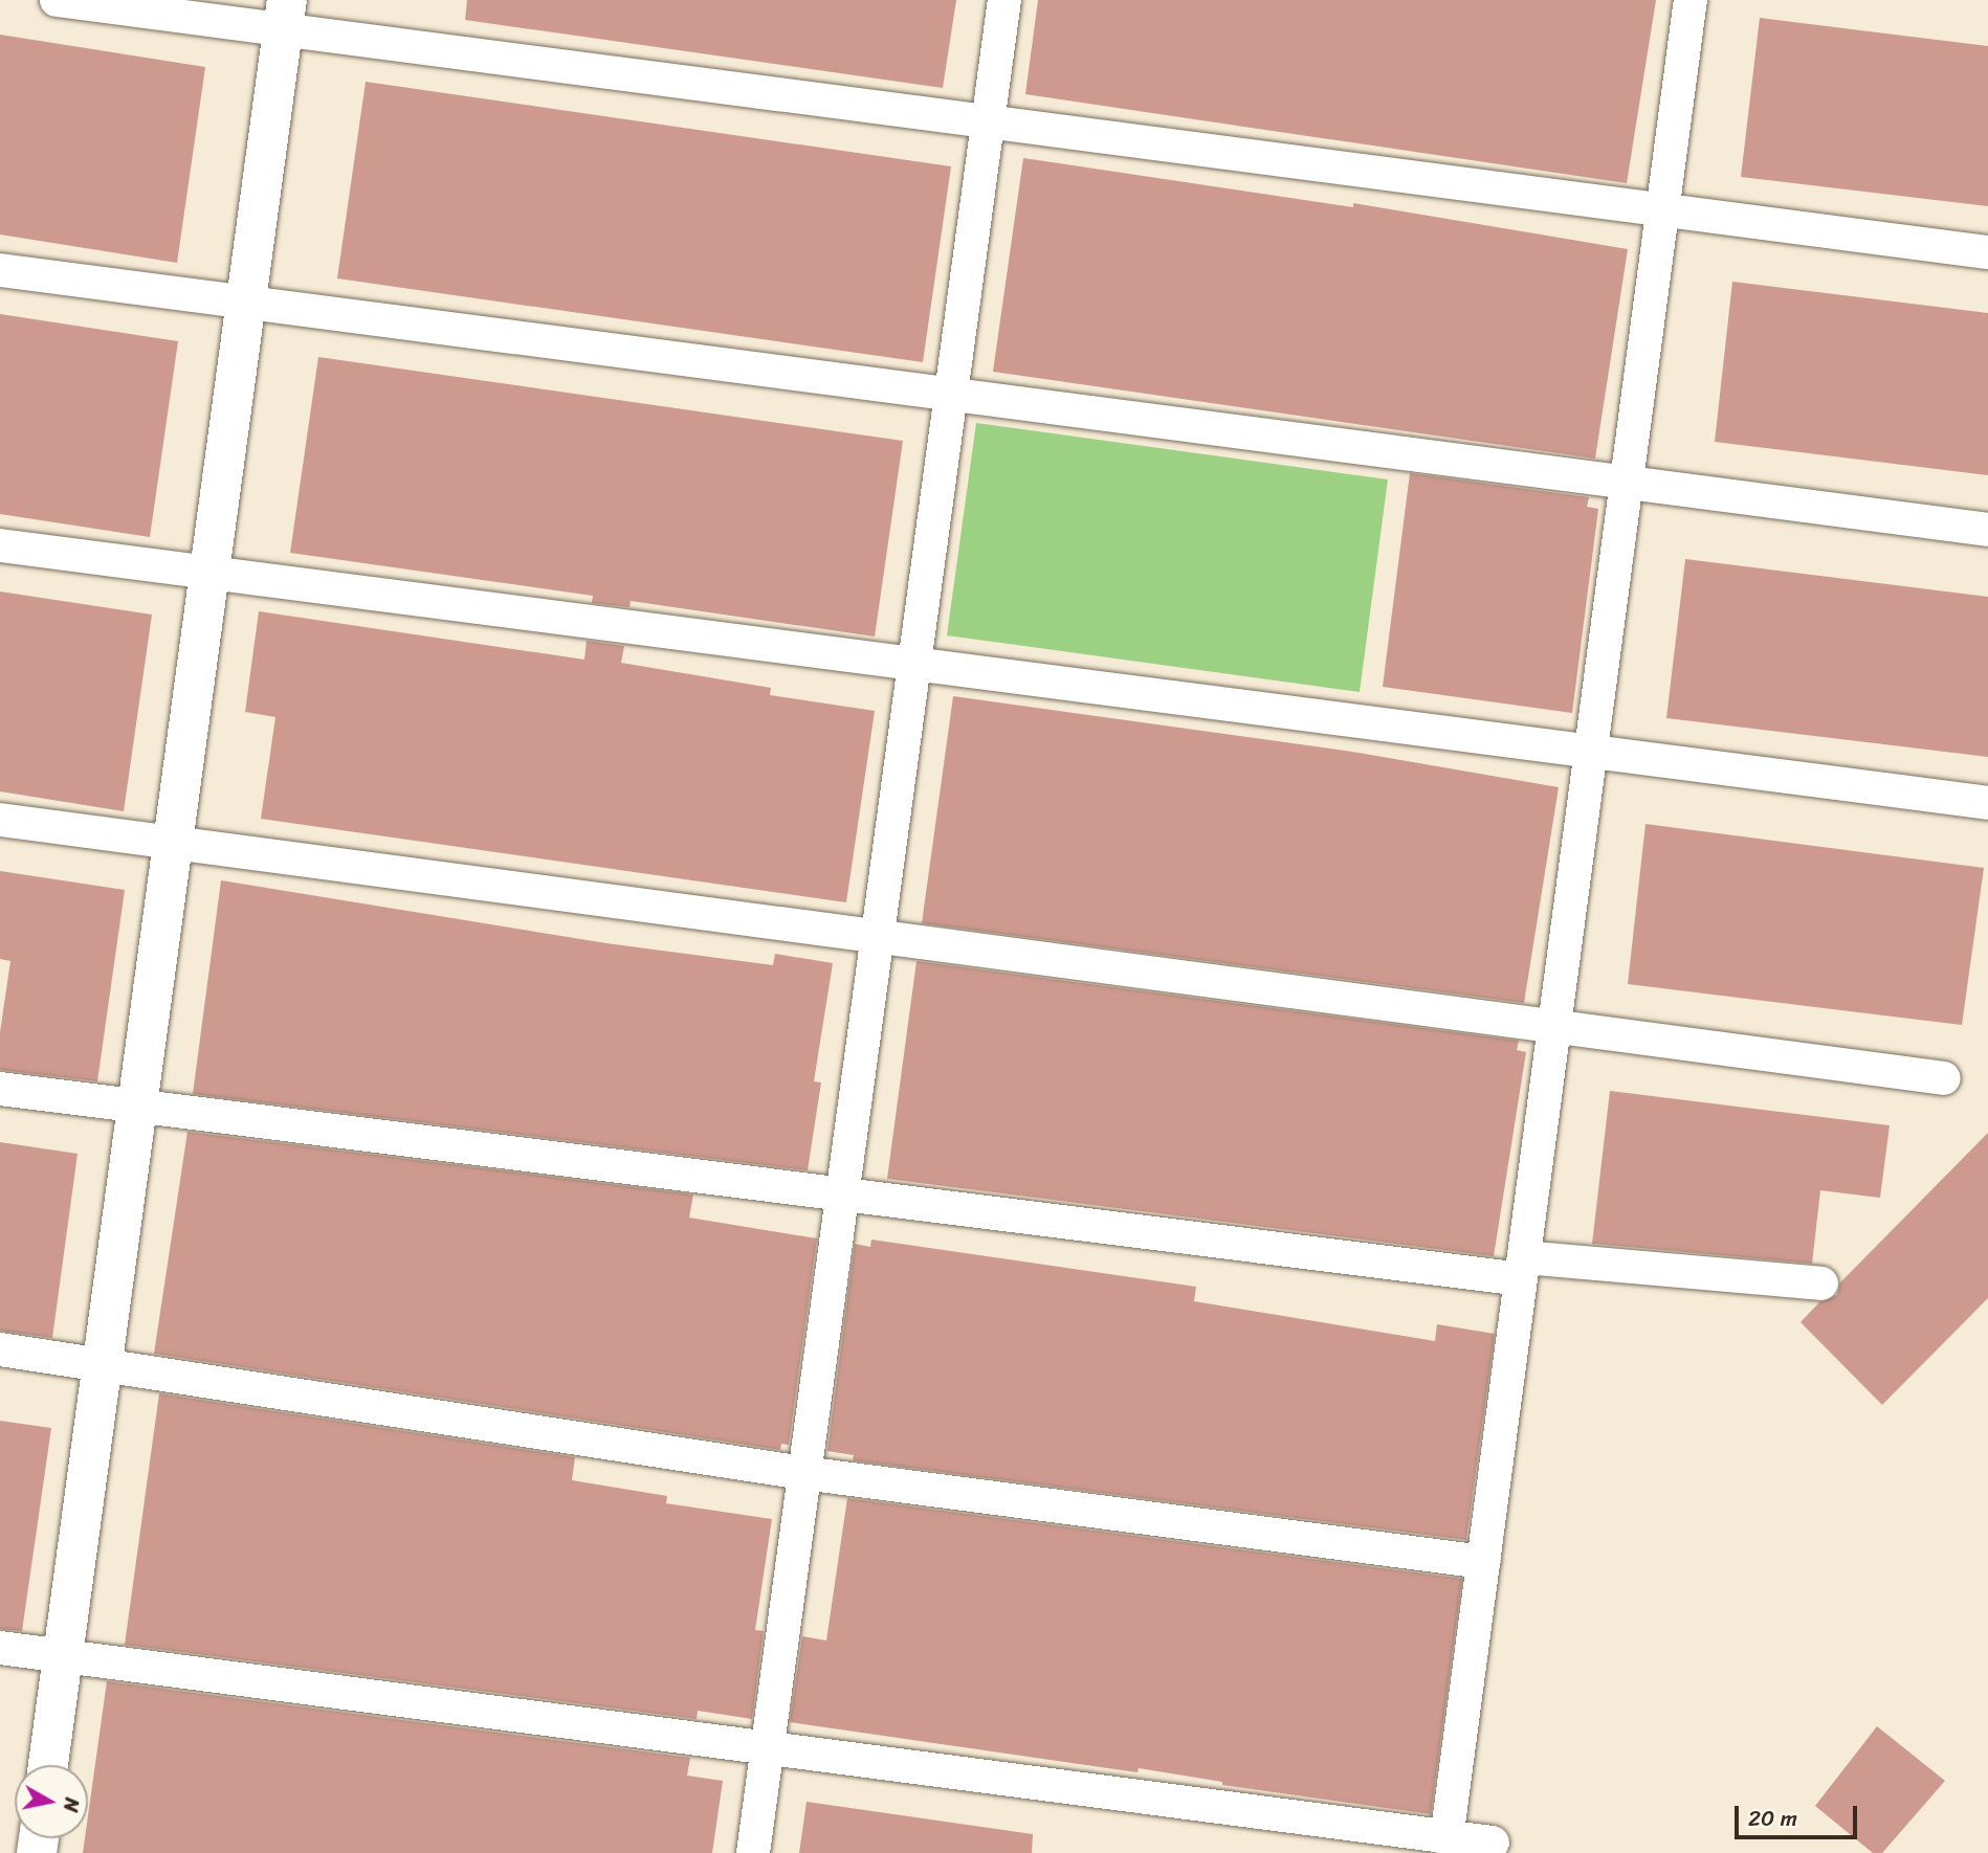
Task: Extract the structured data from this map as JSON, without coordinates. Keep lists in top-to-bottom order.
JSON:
{
  "scale_bar": "20 m",
  "north": "right"
}
